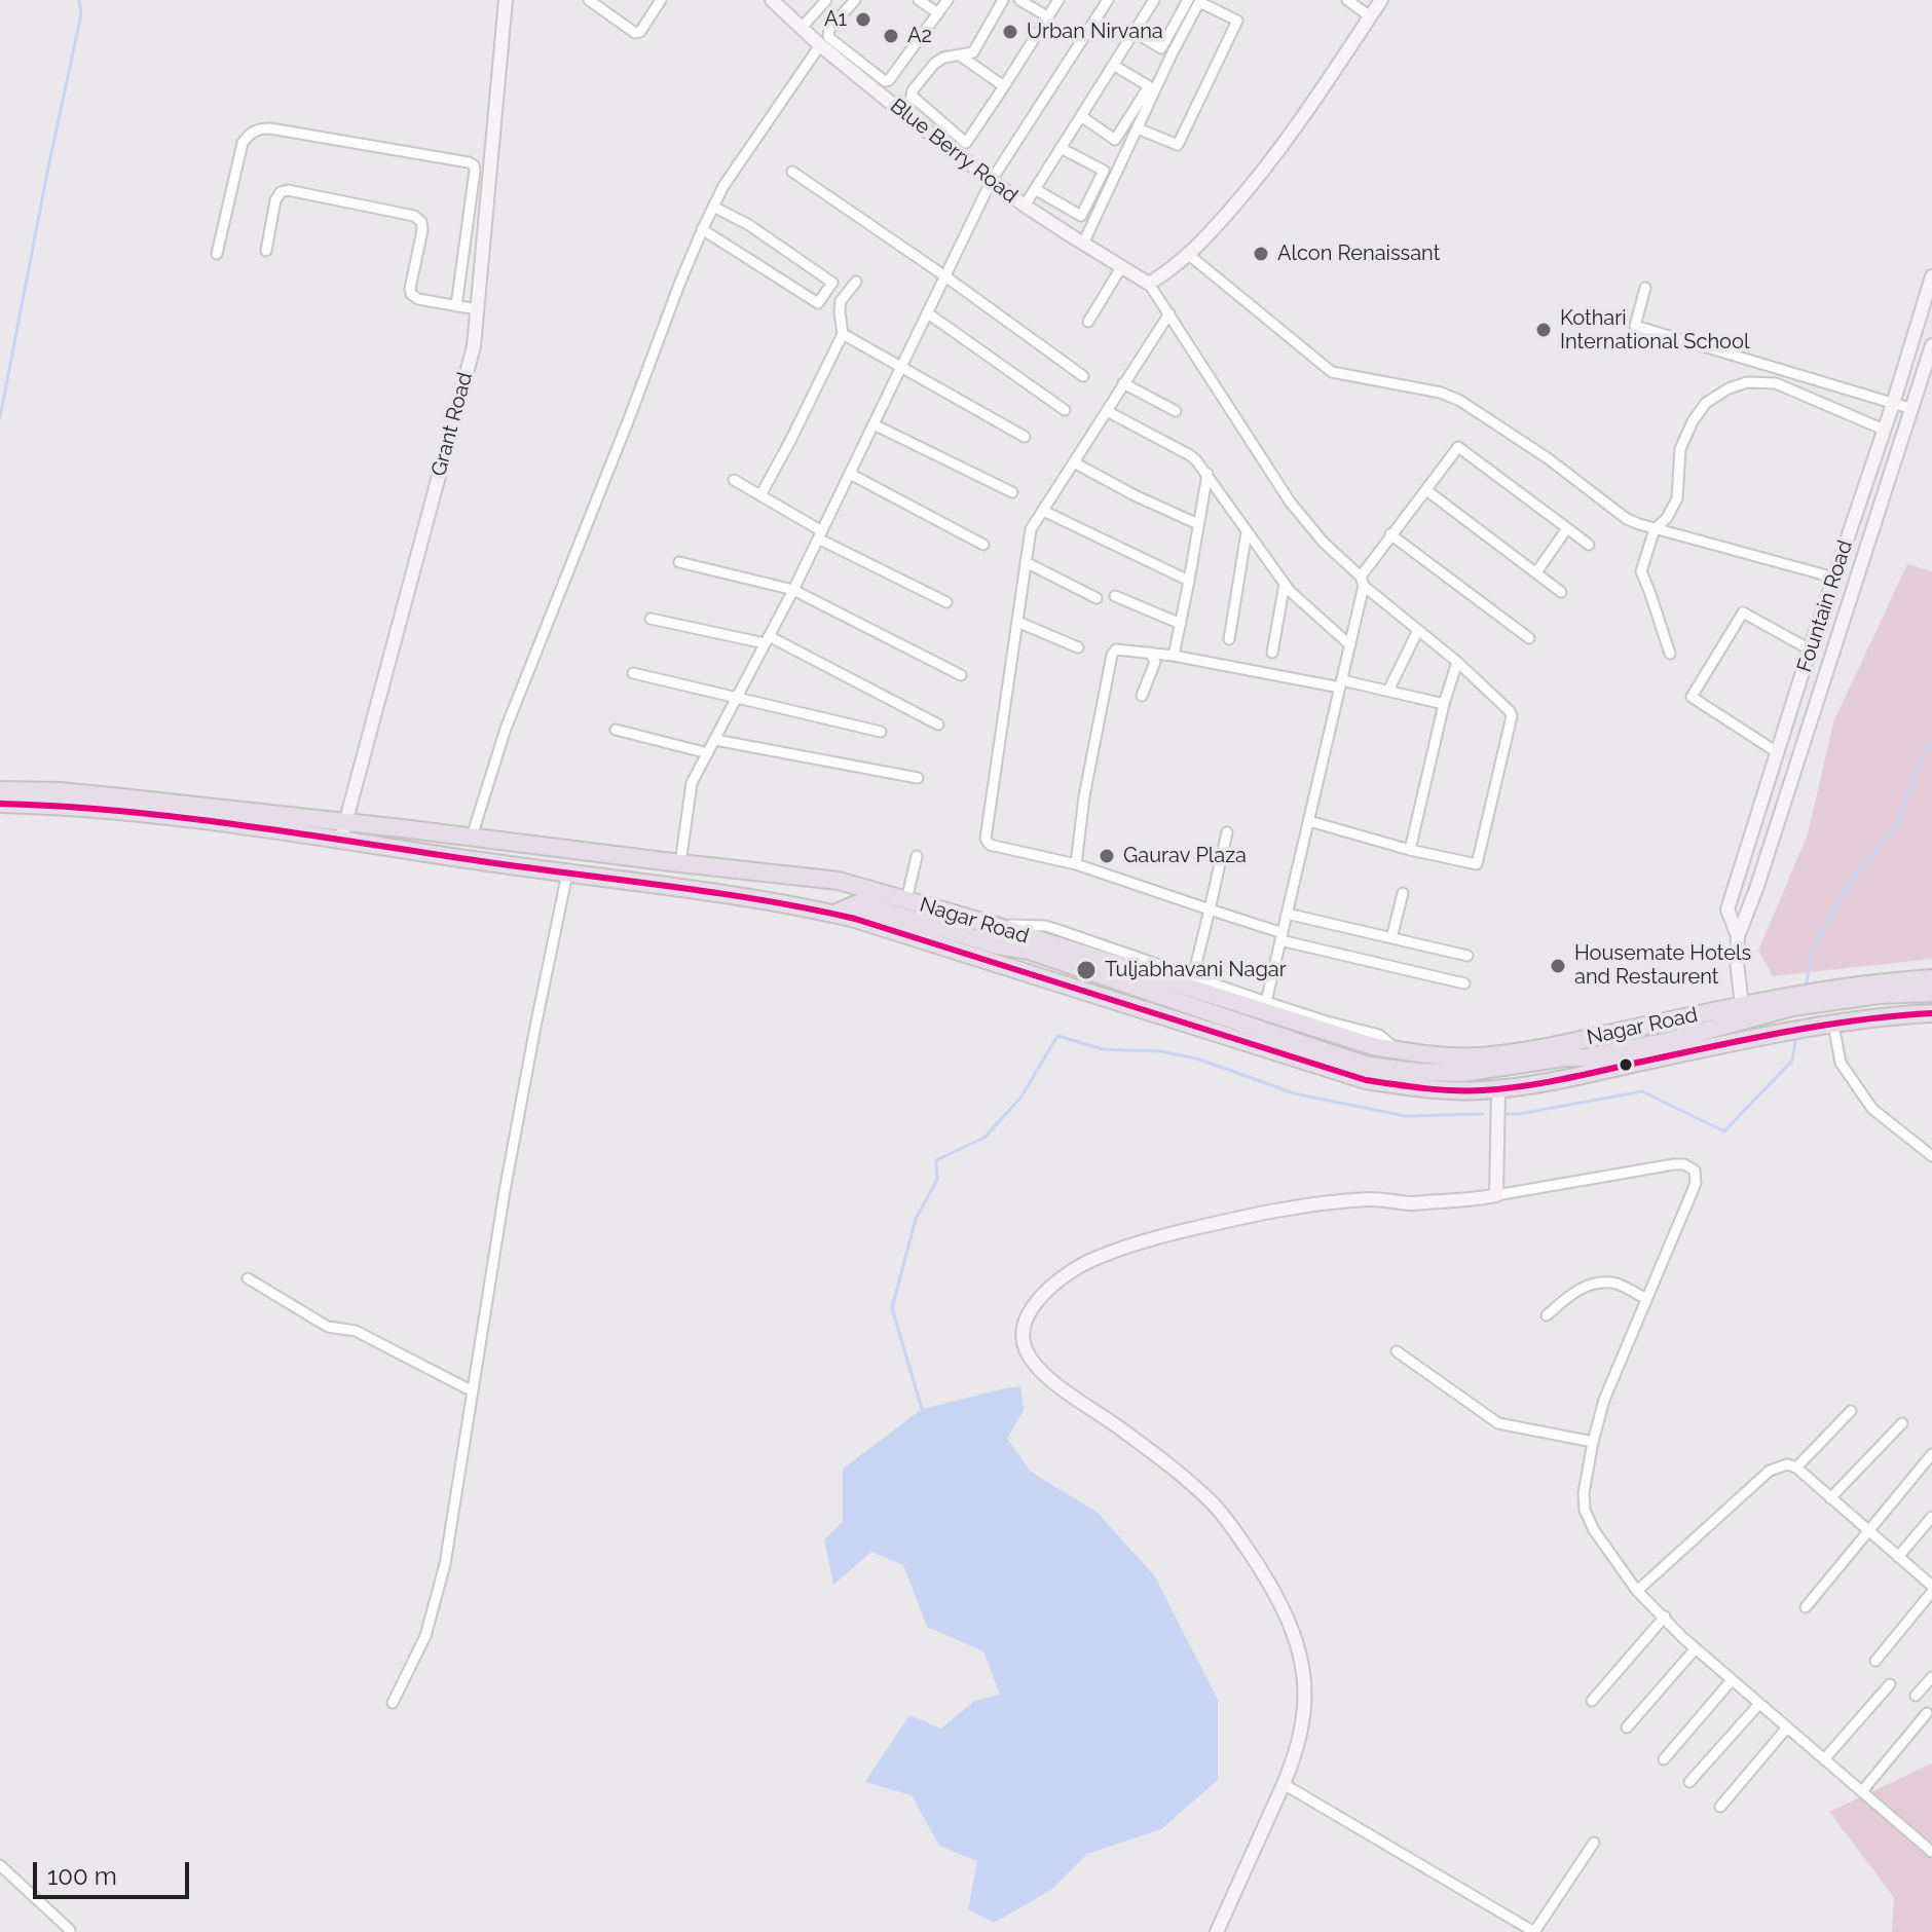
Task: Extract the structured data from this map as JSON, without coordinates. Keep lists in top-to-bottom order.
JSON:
{
  "streets": {
    "highway": ["Nagar Road"],
    "street": ["Blue Berry Road", "Grant Road", "Fountain Road"]
  },
  "crossings": [
    ["Grant Road", "Nagar Road"],
    ["Fountain Road", "Nagar Road"]
  ],
  "places": [
    "A1",
    "Urban Nirvana",
    "A2",
    "Alcon Renaissant",
    "Kothari International School",
    "Gaurav Plaza",
    "Housemate Hotels and Restaurent",
    "Tuljabhavani Nagar"
  ],
  "scale_bar": "100 m"
}
